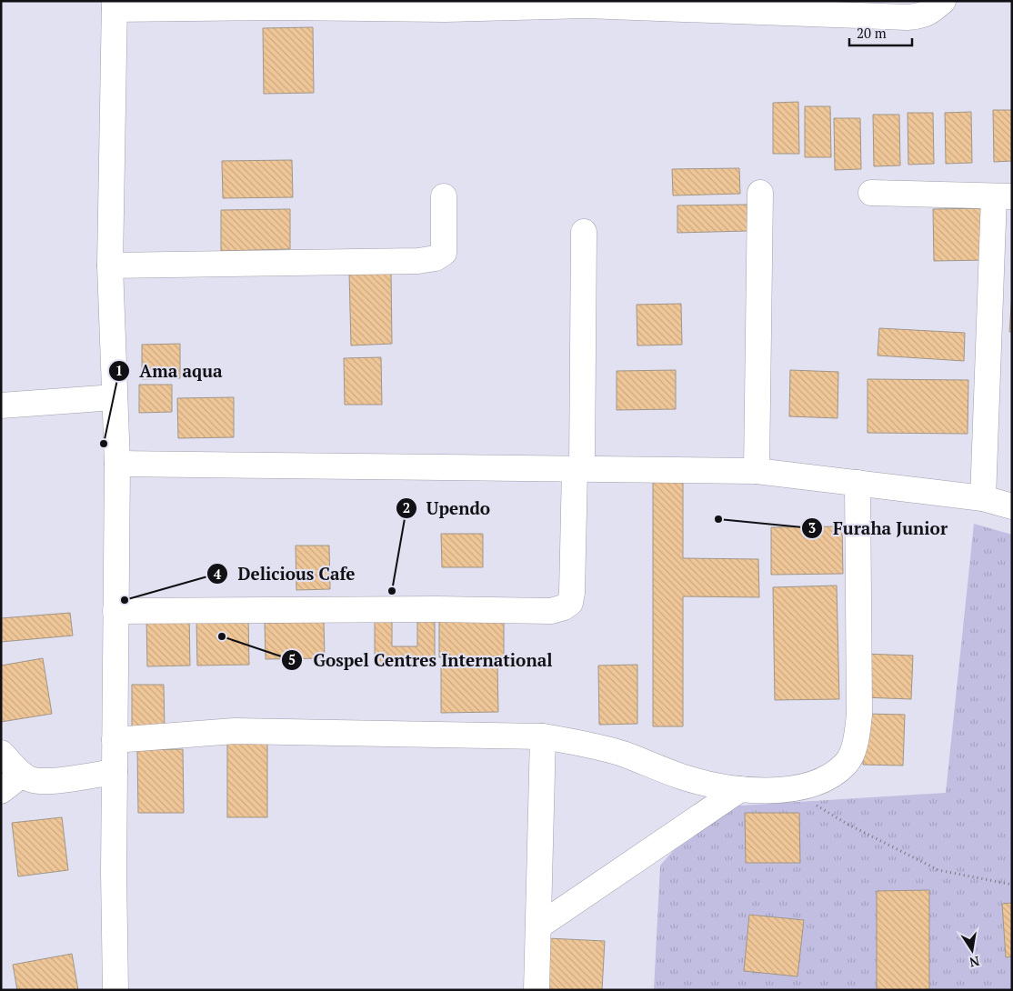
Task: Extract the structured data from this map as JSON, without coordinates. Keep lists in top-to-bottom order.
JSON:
{
  "places": [
    "Ama aqua",
    "Furaha Junior",
    "Upendo",
    "Delicious Cafe",
    "Gospel Centres International"
  ],
  "scale_bar": "20 m",
  "north": "bottom"
}
